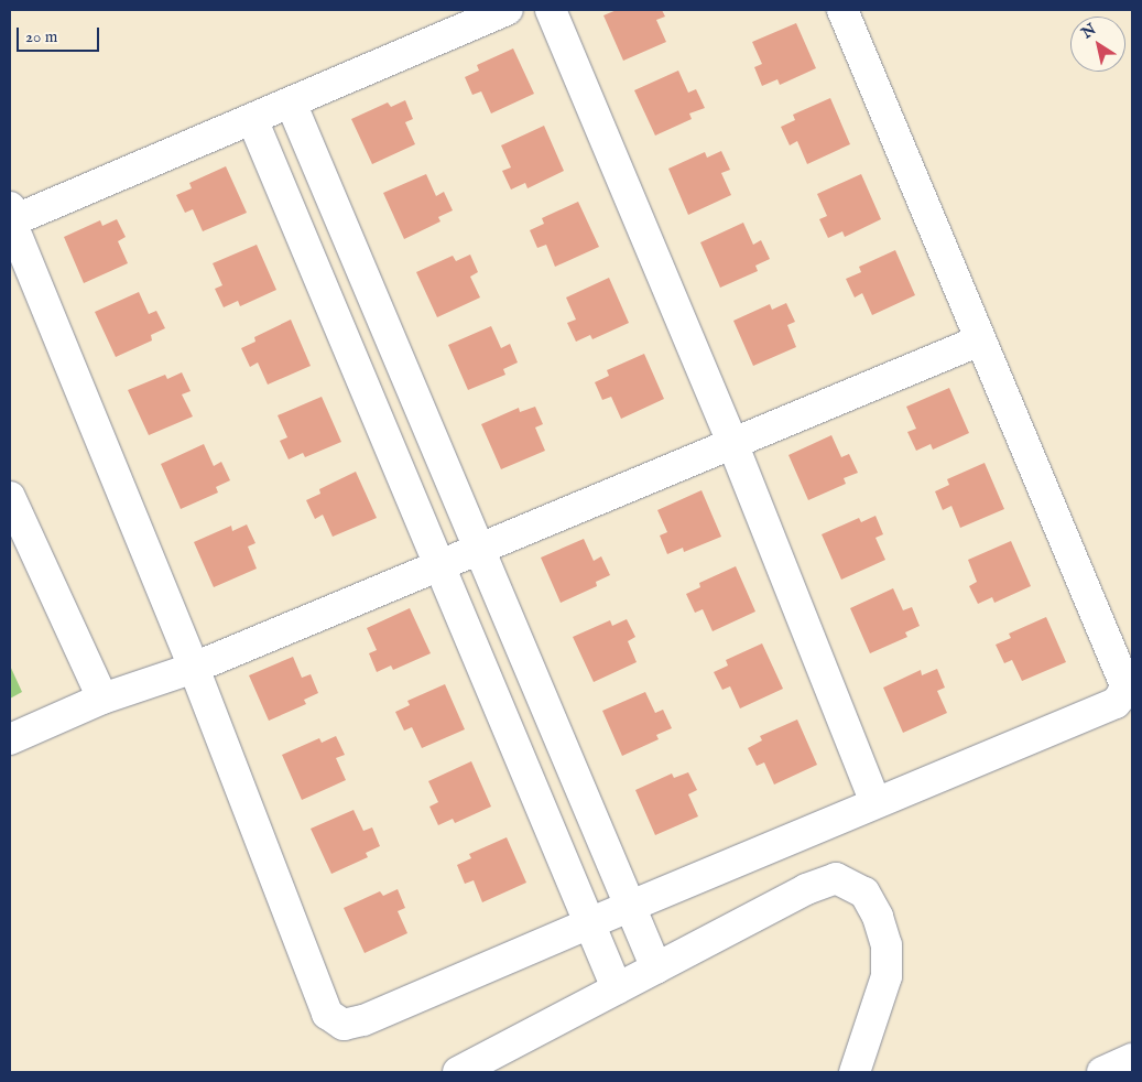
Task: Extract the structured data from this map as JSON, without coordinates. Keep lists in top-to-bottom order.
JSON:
{
  "scale_bar": "20 m",
  "north": "top left"
}
